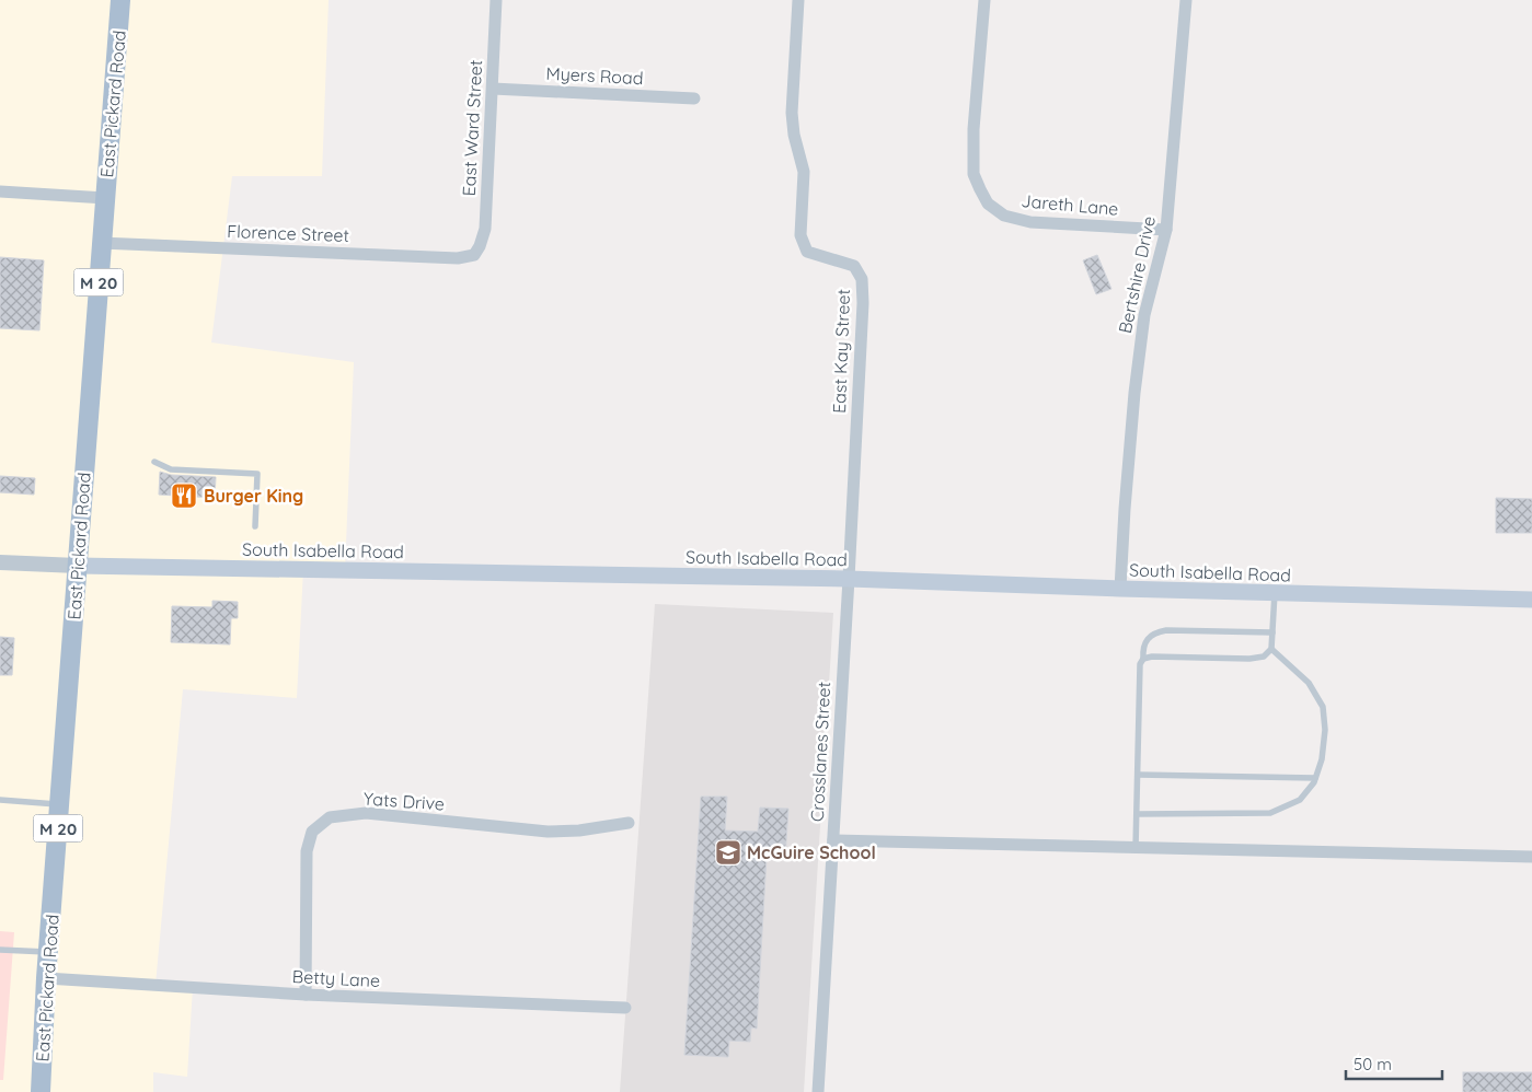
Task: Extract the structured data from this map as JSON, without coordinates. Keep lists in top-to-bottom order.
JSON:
{
  "streets": {
    "main road": ["East Pickard Road", "M 20", "South Isabella Road"],
    "street": [
      "Myers Road",
      "East Ward Street",
      "Jareth Lane",
      "Florence Street",
      "Bertshire Drive",
      "East Kay Street",
      "Crosslanes Street",
      "Yats Drive",
      "Betty Lane"
    ]
  },
  "crossings": [
    ["Myers Road", "East Ward Street"],
    ["East Pickard Road", "Florence Street"],
    ["East Pickard Road", "South Isabella Road"],
    ["East Pickard Road", "Betty Lane"],
    ["East Ward Street", "Florence Street"],
    ["Jareth Lane", "Bertshire Drive"],
    ["Bertshire Drive", "South Isabella Road"],
    ["East Kay Street", "South Isabella Road"],
    ["East Kay Street", "Crosslanes Street"],
    ["South Isabella Road", "Crosslanes Street"],
    ["Yats Drive", "Betty Lane"]
  ],
  "places": {
    "restaurant": ["Burger King"],
    "school or university": ["McGuire School"]
  },
  "scale_bar": "50 m"
}
